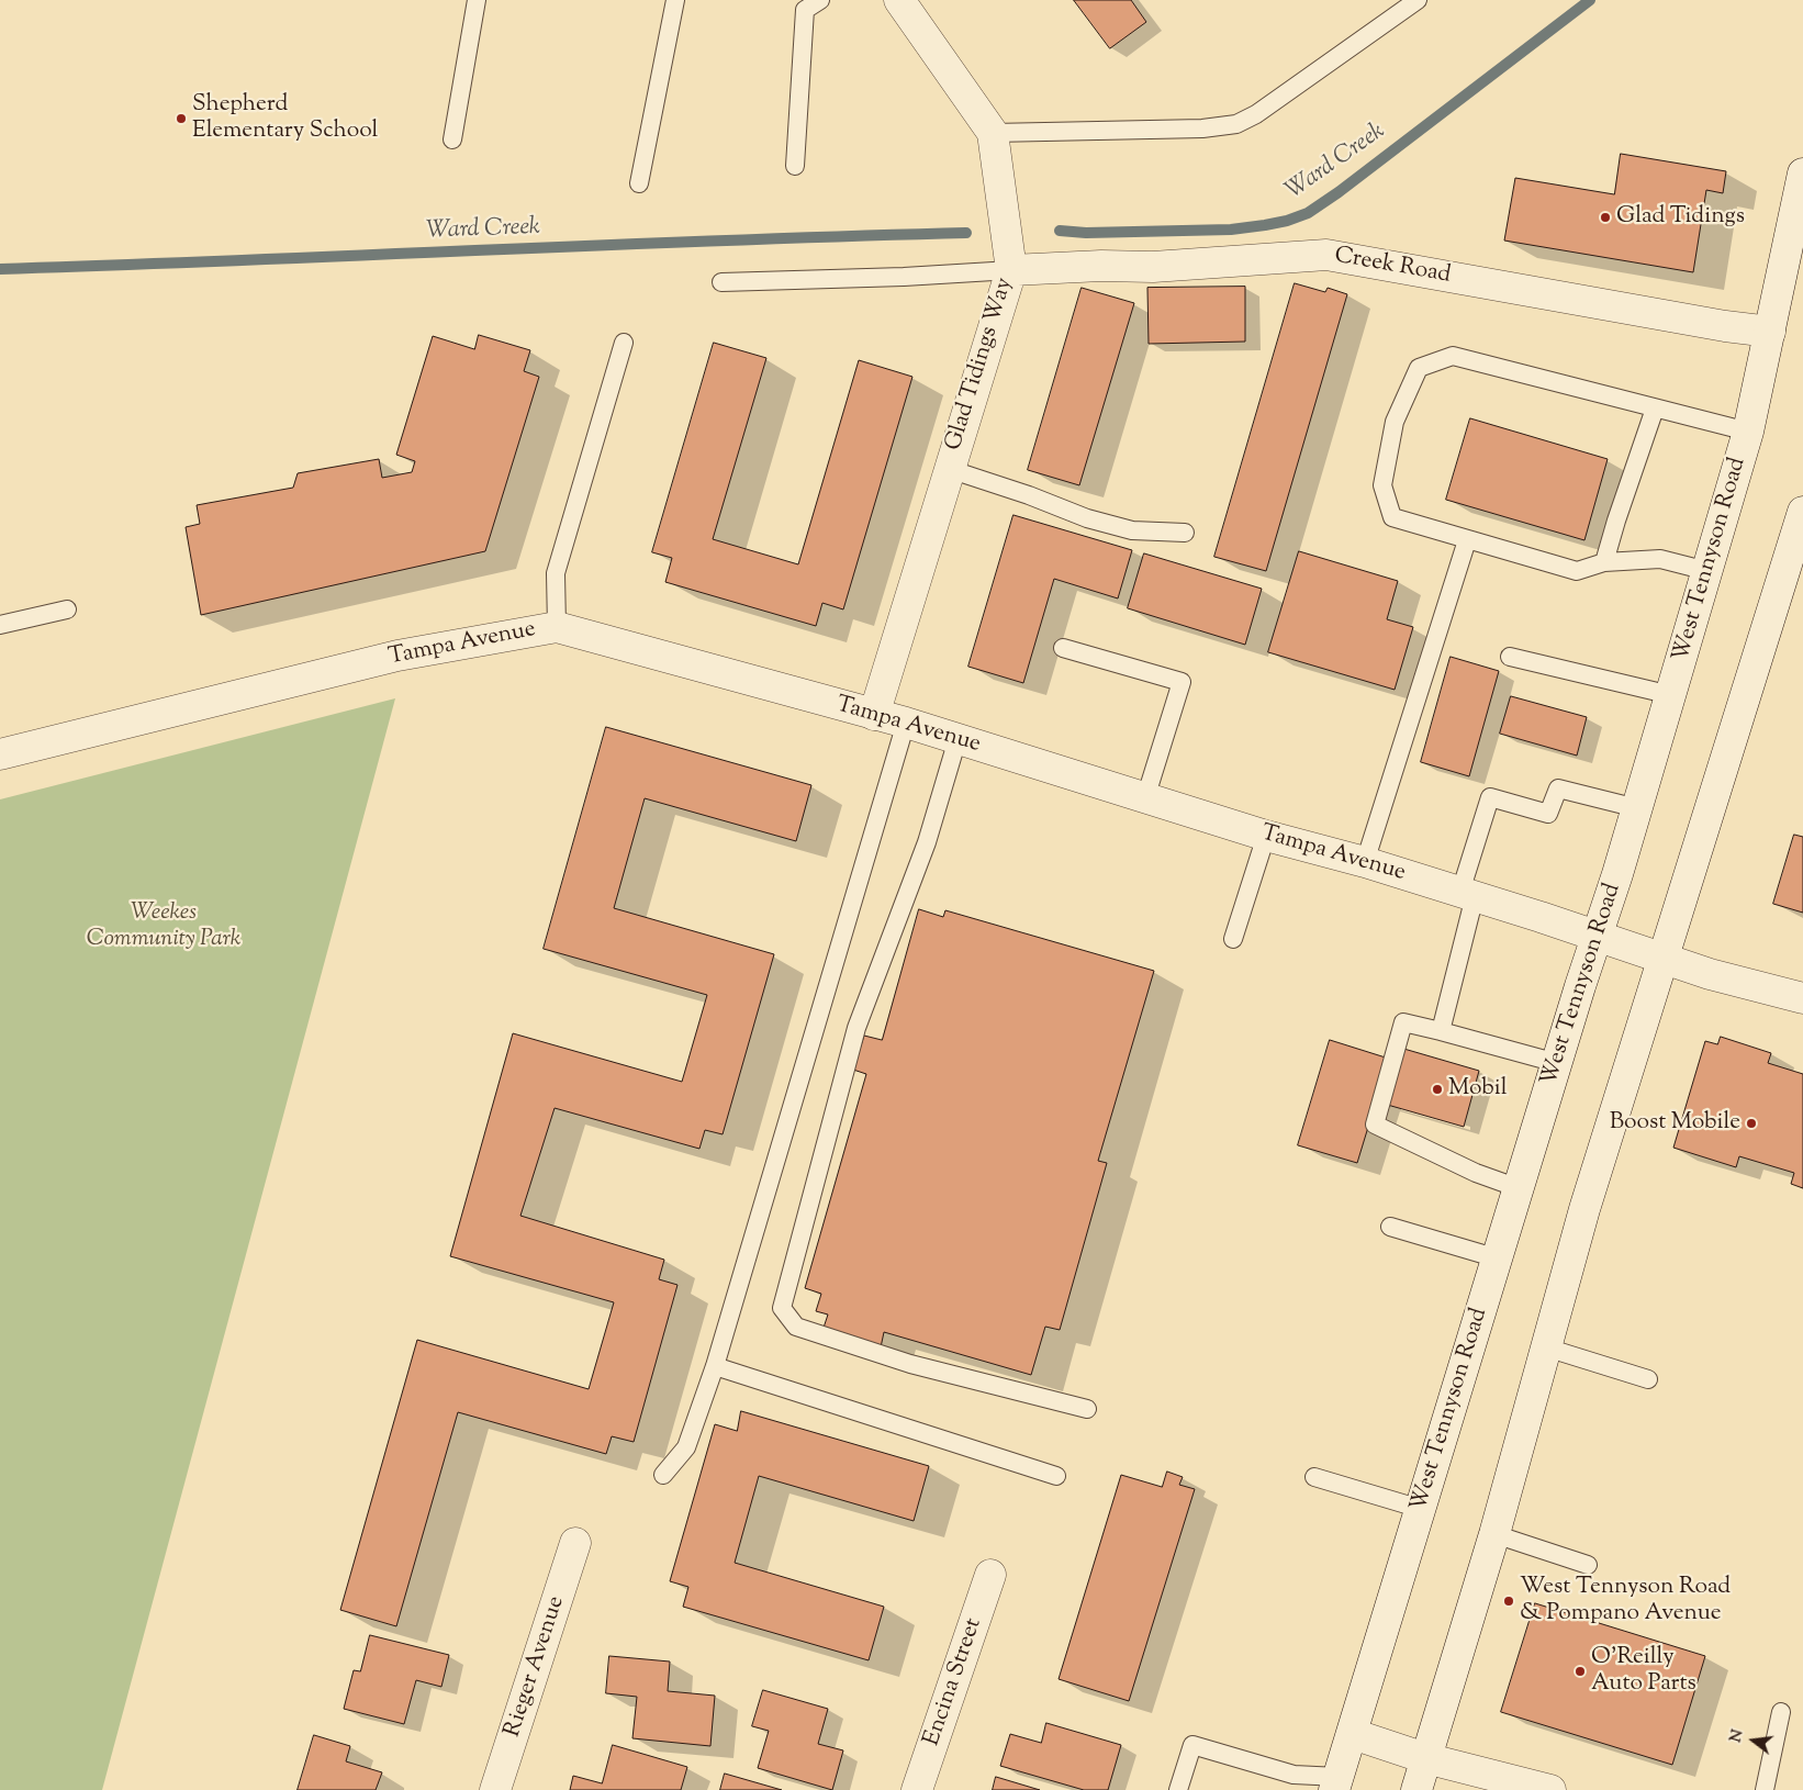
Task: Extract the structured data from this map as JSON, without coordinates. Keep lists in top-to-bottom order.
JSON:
{
  "streets": {
    "street": [
      "Creek Road",
      "Glad Tidings Way",
      "West Tennyson Road",
      "Tampa Avenue",
      "Rieger Avenue",
      "Encina Street"
    ]
  },
  "crossings": [
    ["Creek Road", "Glad Tidings Way"],
    ["Creek Road", "West Tennyson Road"],
    ["Glad Tidings Way", "Tampa Avenue"],
    ["West Tennyson Road", "Tampa Avenue"]
  ],
  "water": ["Ward Creek"],
  "parks": ["Weekes Community Park"],
  "places": [
    "Shepherd Elementary School",
    "Glad Tidings",
    "Mobil",
    "Boost Mobile",
    "West Tennyson Road & Pompano Avenue",
    "O'Reilly Auto Parts"
  ],
  "north": "left"
}
